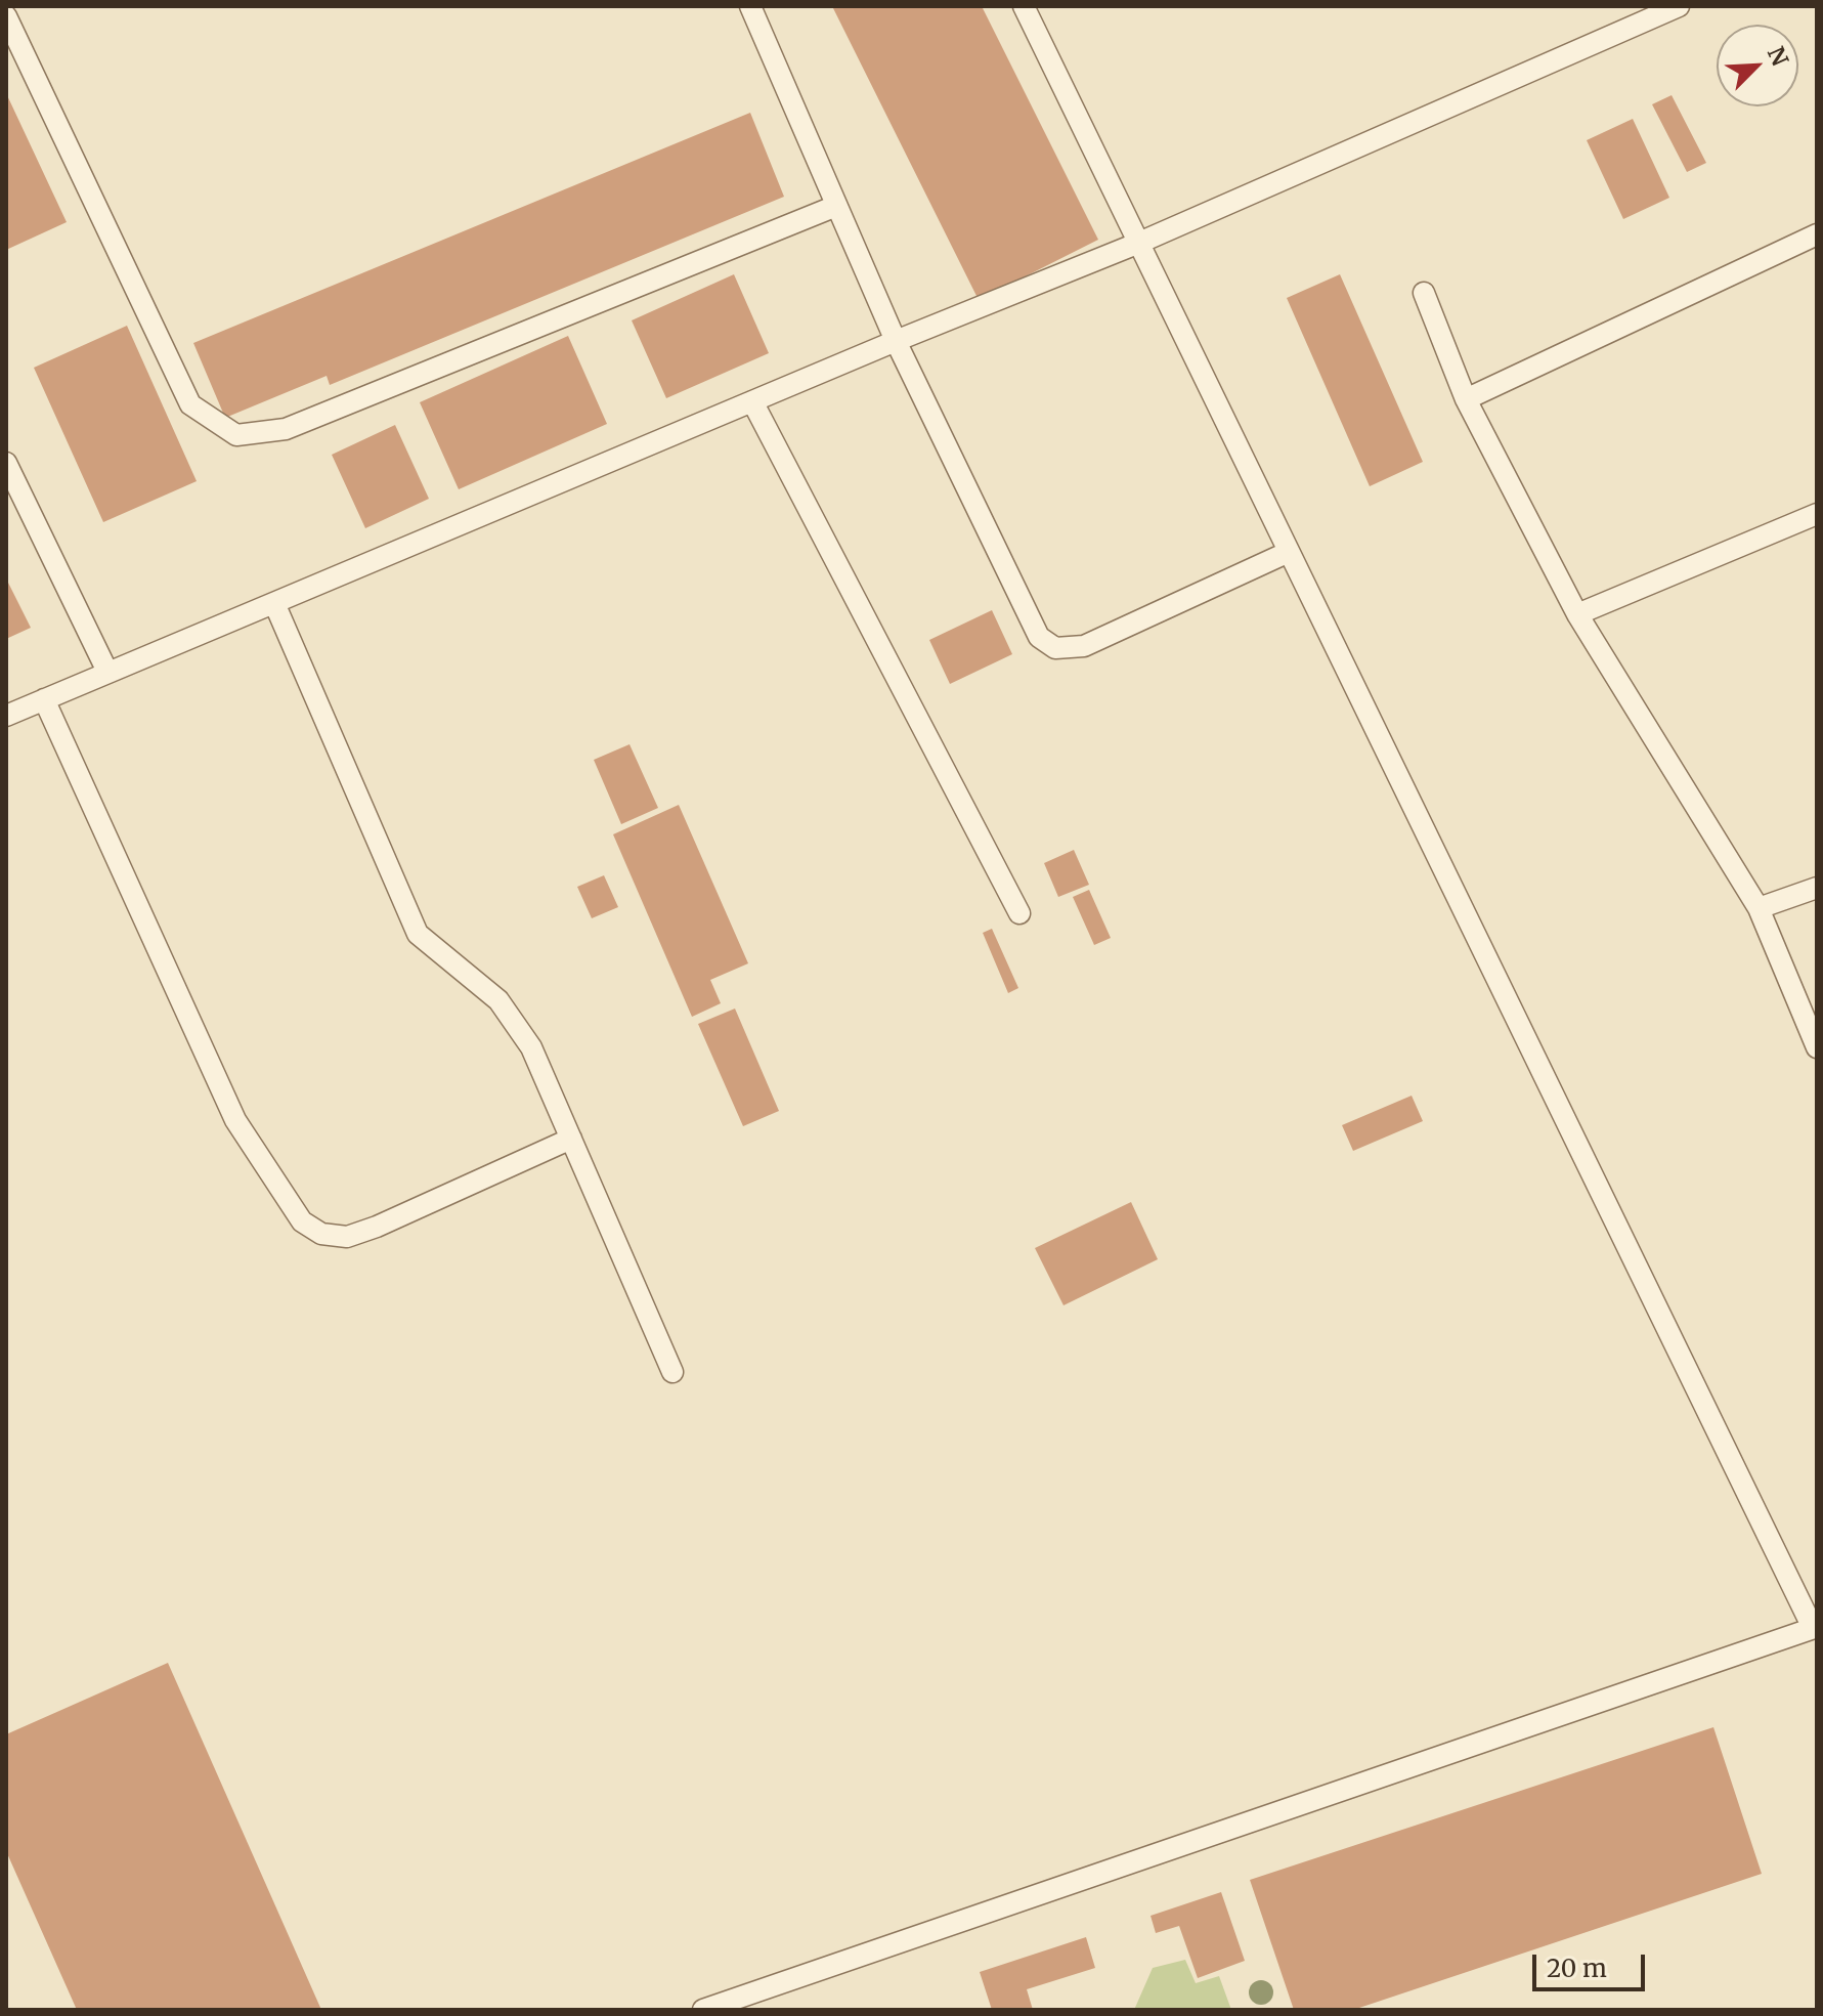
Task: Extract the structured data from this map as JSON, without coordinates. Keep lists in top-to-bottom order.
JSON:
{
  "scale_bar": "20 m",
  "north": "top right"
}
